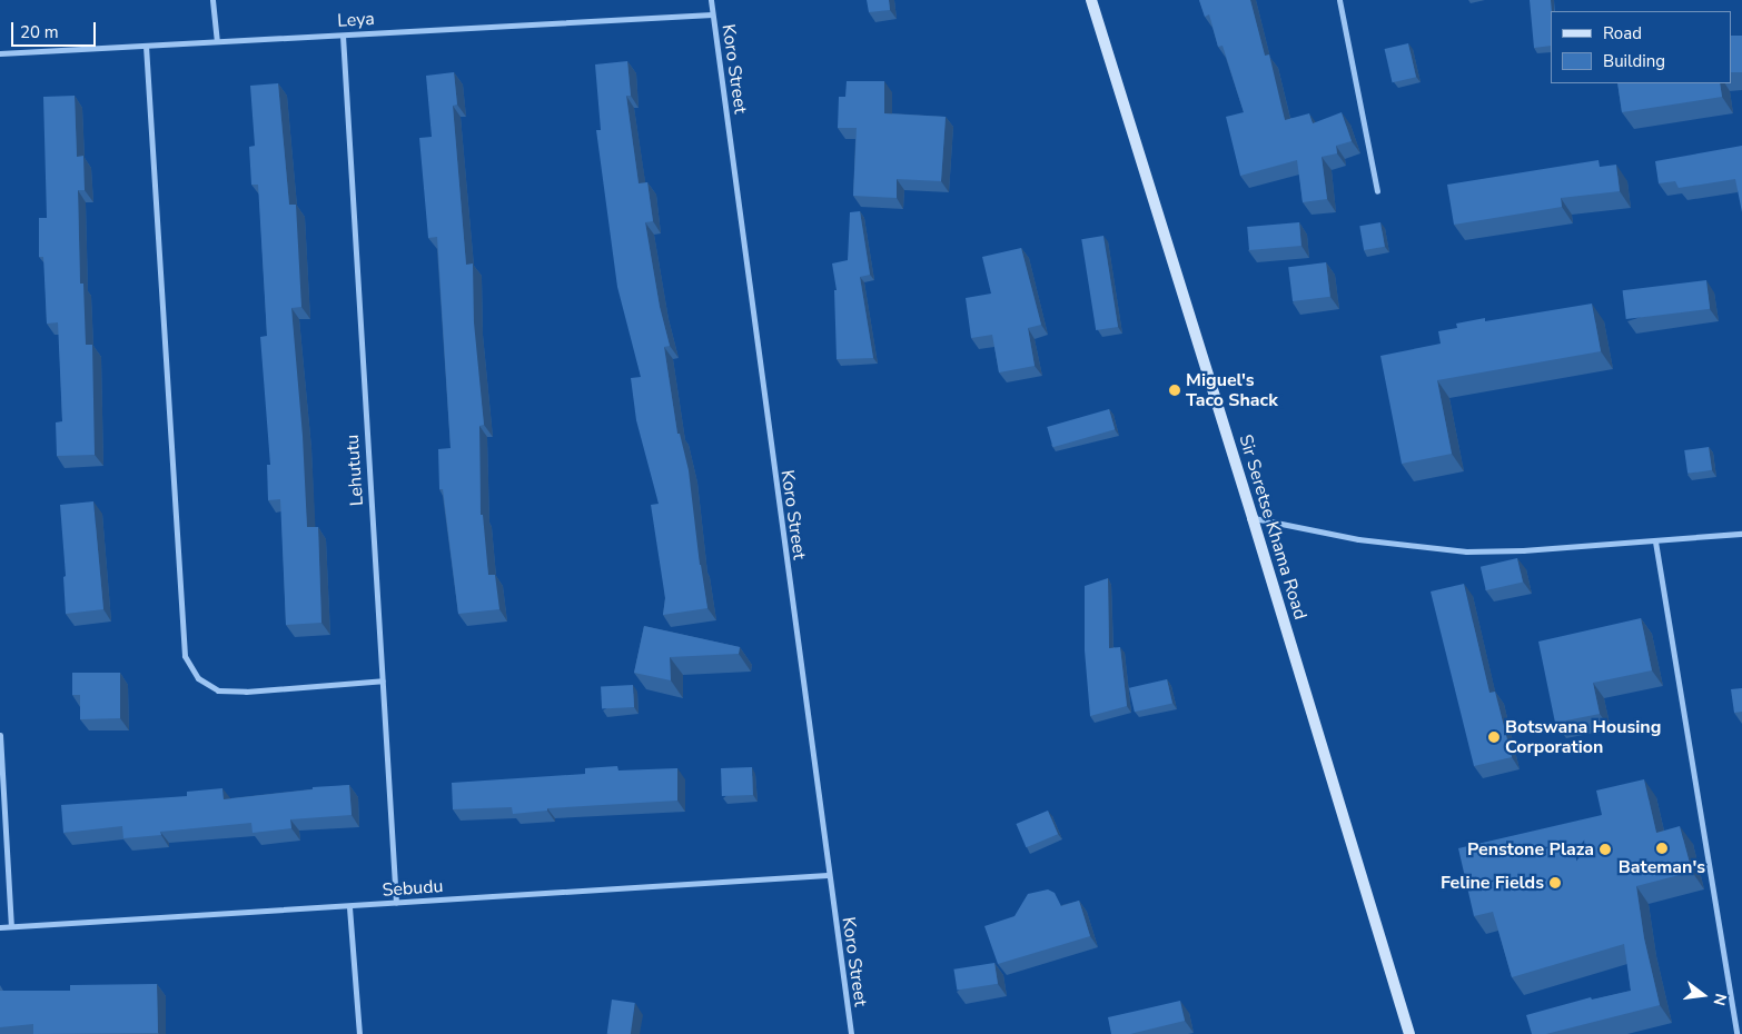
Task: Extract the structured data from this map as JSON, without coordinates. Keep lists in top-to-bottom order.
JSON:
{
  "streets": {
    "main road": ["Sir Seretse Khama Road"],
    "street": [
      "Leya",
      "Koro Street",
      "Lehututu",
      "Sebudu"
    ]
  },
  "crossings": [
    ["Leya", "Koro Street"],
    ["Leya", "Lehututu"],
    ["Koro Street", "Sebudu"],
    ["Lehututu", "Sebudu"]
  ],
  "places": [
    "Miguel's Taco Shack",
    "Botswana Housing Corporation",
    "Bateman's",
    "Penstone Plaza",
    "Feline Fields"
  ],
  "legend": ["Road", "Building"],
  "scale_bar": "20 m",
  "north": "right"
}
